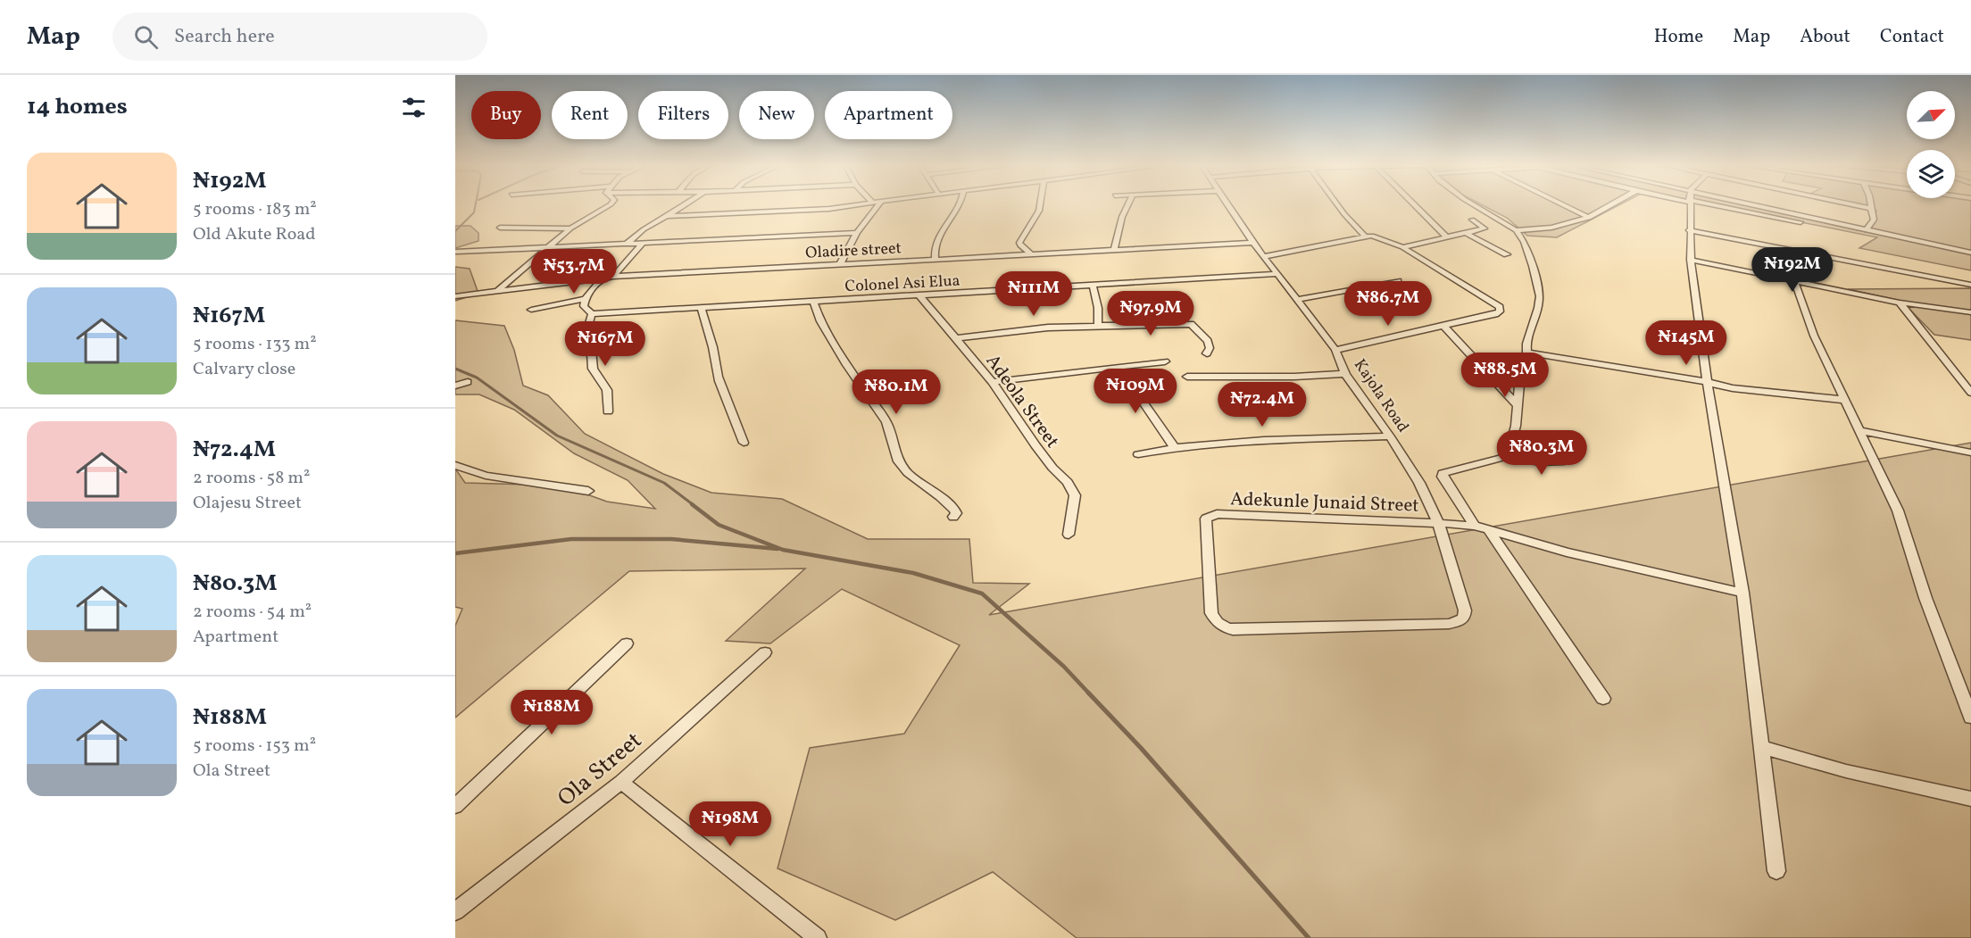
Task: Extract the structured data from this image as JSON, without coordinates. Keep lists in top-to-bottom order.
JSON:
{
  "streets": {
    "street": [
      "Oladire street",
      "Colonel Asi Elua",
      "Kajola Road",
      "Adeola Street",
      "Adekunle Junaid Street",
      "Ola Street"
    ]
  },
  "crossings": [
    ["Oladire street", "Kajola Road"],
    ["Colonel Asi Elua", "Kajola Road"],
    ["Colonel Asi Elua", "Adeola Street"],
    ["Kajola Road", "Adekunle Junaid Street"]
  ],
  "north": "top right",
  "page": {
    "header": "Map",
    "search": "Search here",
    "nav": [
      "Home",
      "Map",
      "About",
      "Contact"
    ],
    "heading": "14 homes",
    "chip": [
      "Buy",
      "Rent",
      "Filters",
      "New",
      "Apartment"
    ],
    "list": [
      {
        "name": "₦192M",
        "note": "5 rooms · 183 m² · Old Akute Road"
      },
      {
        "name": "₦167M",
        "note": "5 rooms · 133 m² · Calvary close"
      },
      {
        "name": "₦72.4M",
        "note": "2 rooms · 58 m² · Olajesu Street"
      },
      {
        "name": "₦80.3M",
        "note": "2 rooms · 54 m² · Apartment"
      },
      {
        "name": "₦188M",
        "note": "5 rooms · 153 m² · Ola Street"
      }
    ],
    "price": [
      "₦192M",
      "₦53.7M",
      "₦111M",
      "₦86.7M",
      "₦97.9M",
      "₦145M",
      "₦167M",
      "₦88.5M",
      "₦109M",
      "₦80.1M",
      "₦72.4M",
      "₦80.3M",
      "₦188M",
      "₦198M"
    ]
  }
}
